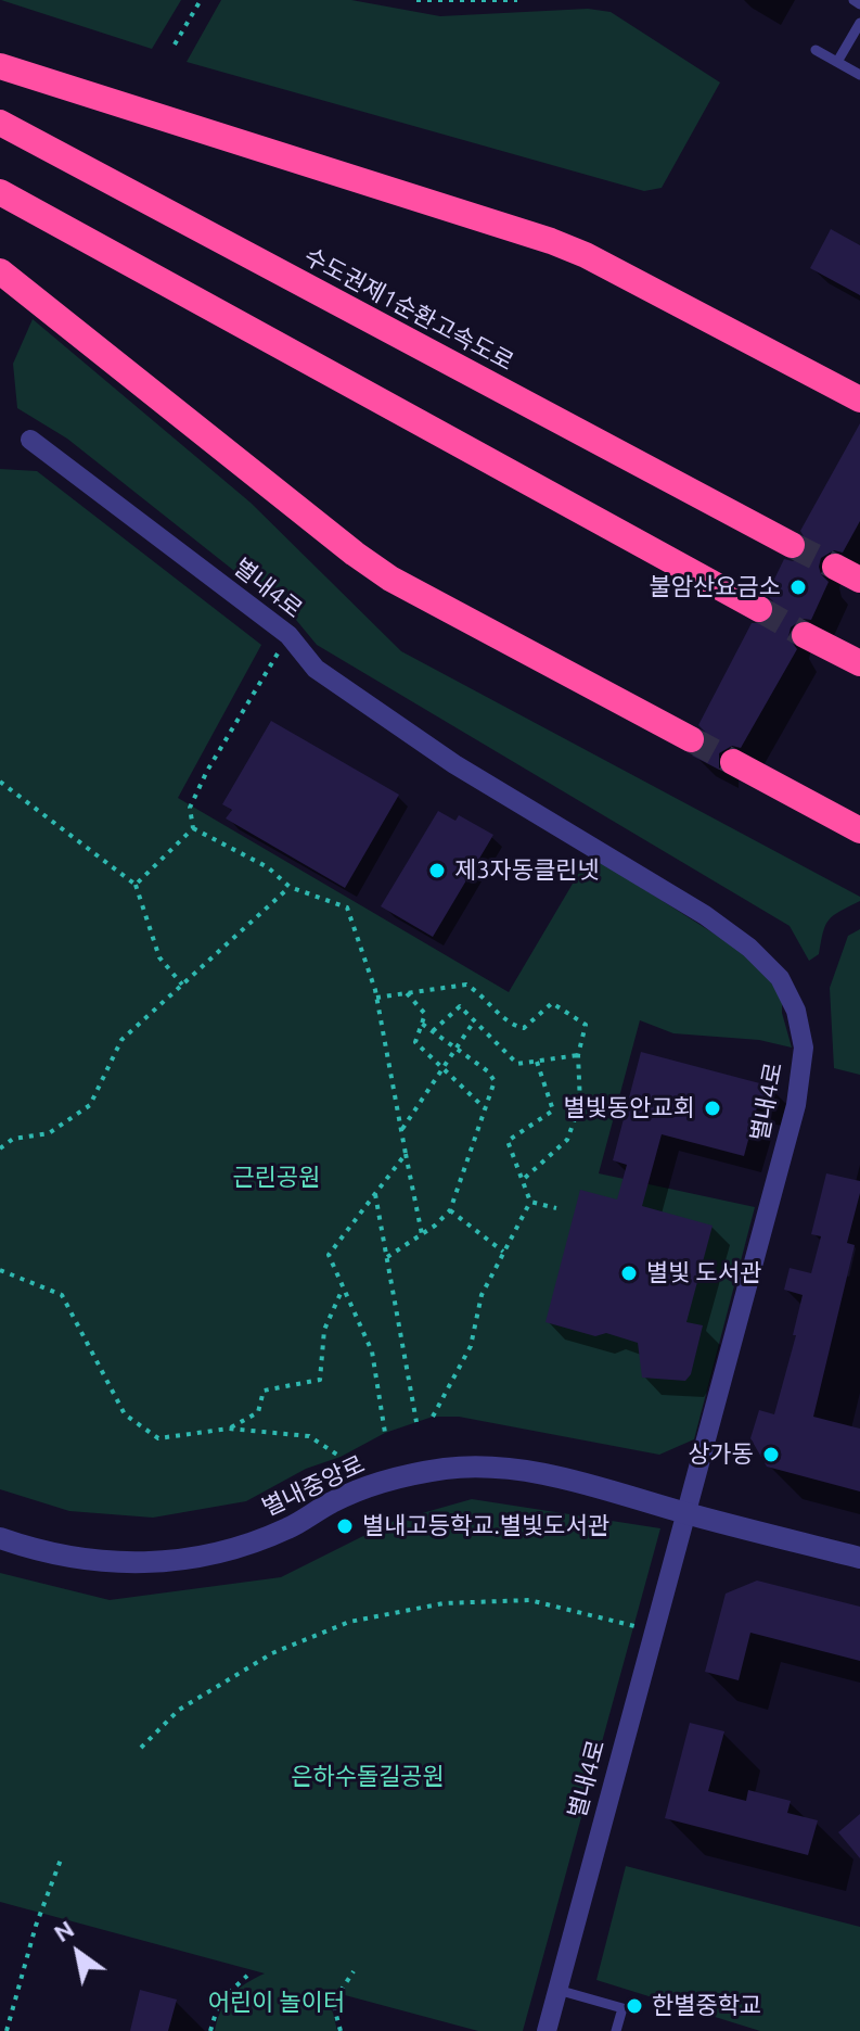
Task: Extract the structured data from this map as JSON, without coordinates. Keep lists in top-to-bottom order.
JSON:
{
  "streets": {
    "highway": ["수도권제1순환고속도로"],
    "street": ["별내4로", "별내중앙로"]
  },
  "crossings": [
    ["별내4로", "별내중앙로"]
  ],
  "parks": ["근린공원", "은하수돌길공원", "어린이 놀이터"],
  "places": [
    "불암산요금소",
    "제3자동클린넷",
    "별빛동안교회",
    "별빛 도서관",
    "상가동",
    "별내고등학교.별빛도서관",
    "한별중학교"
  ],
  "north": "top left"
}
